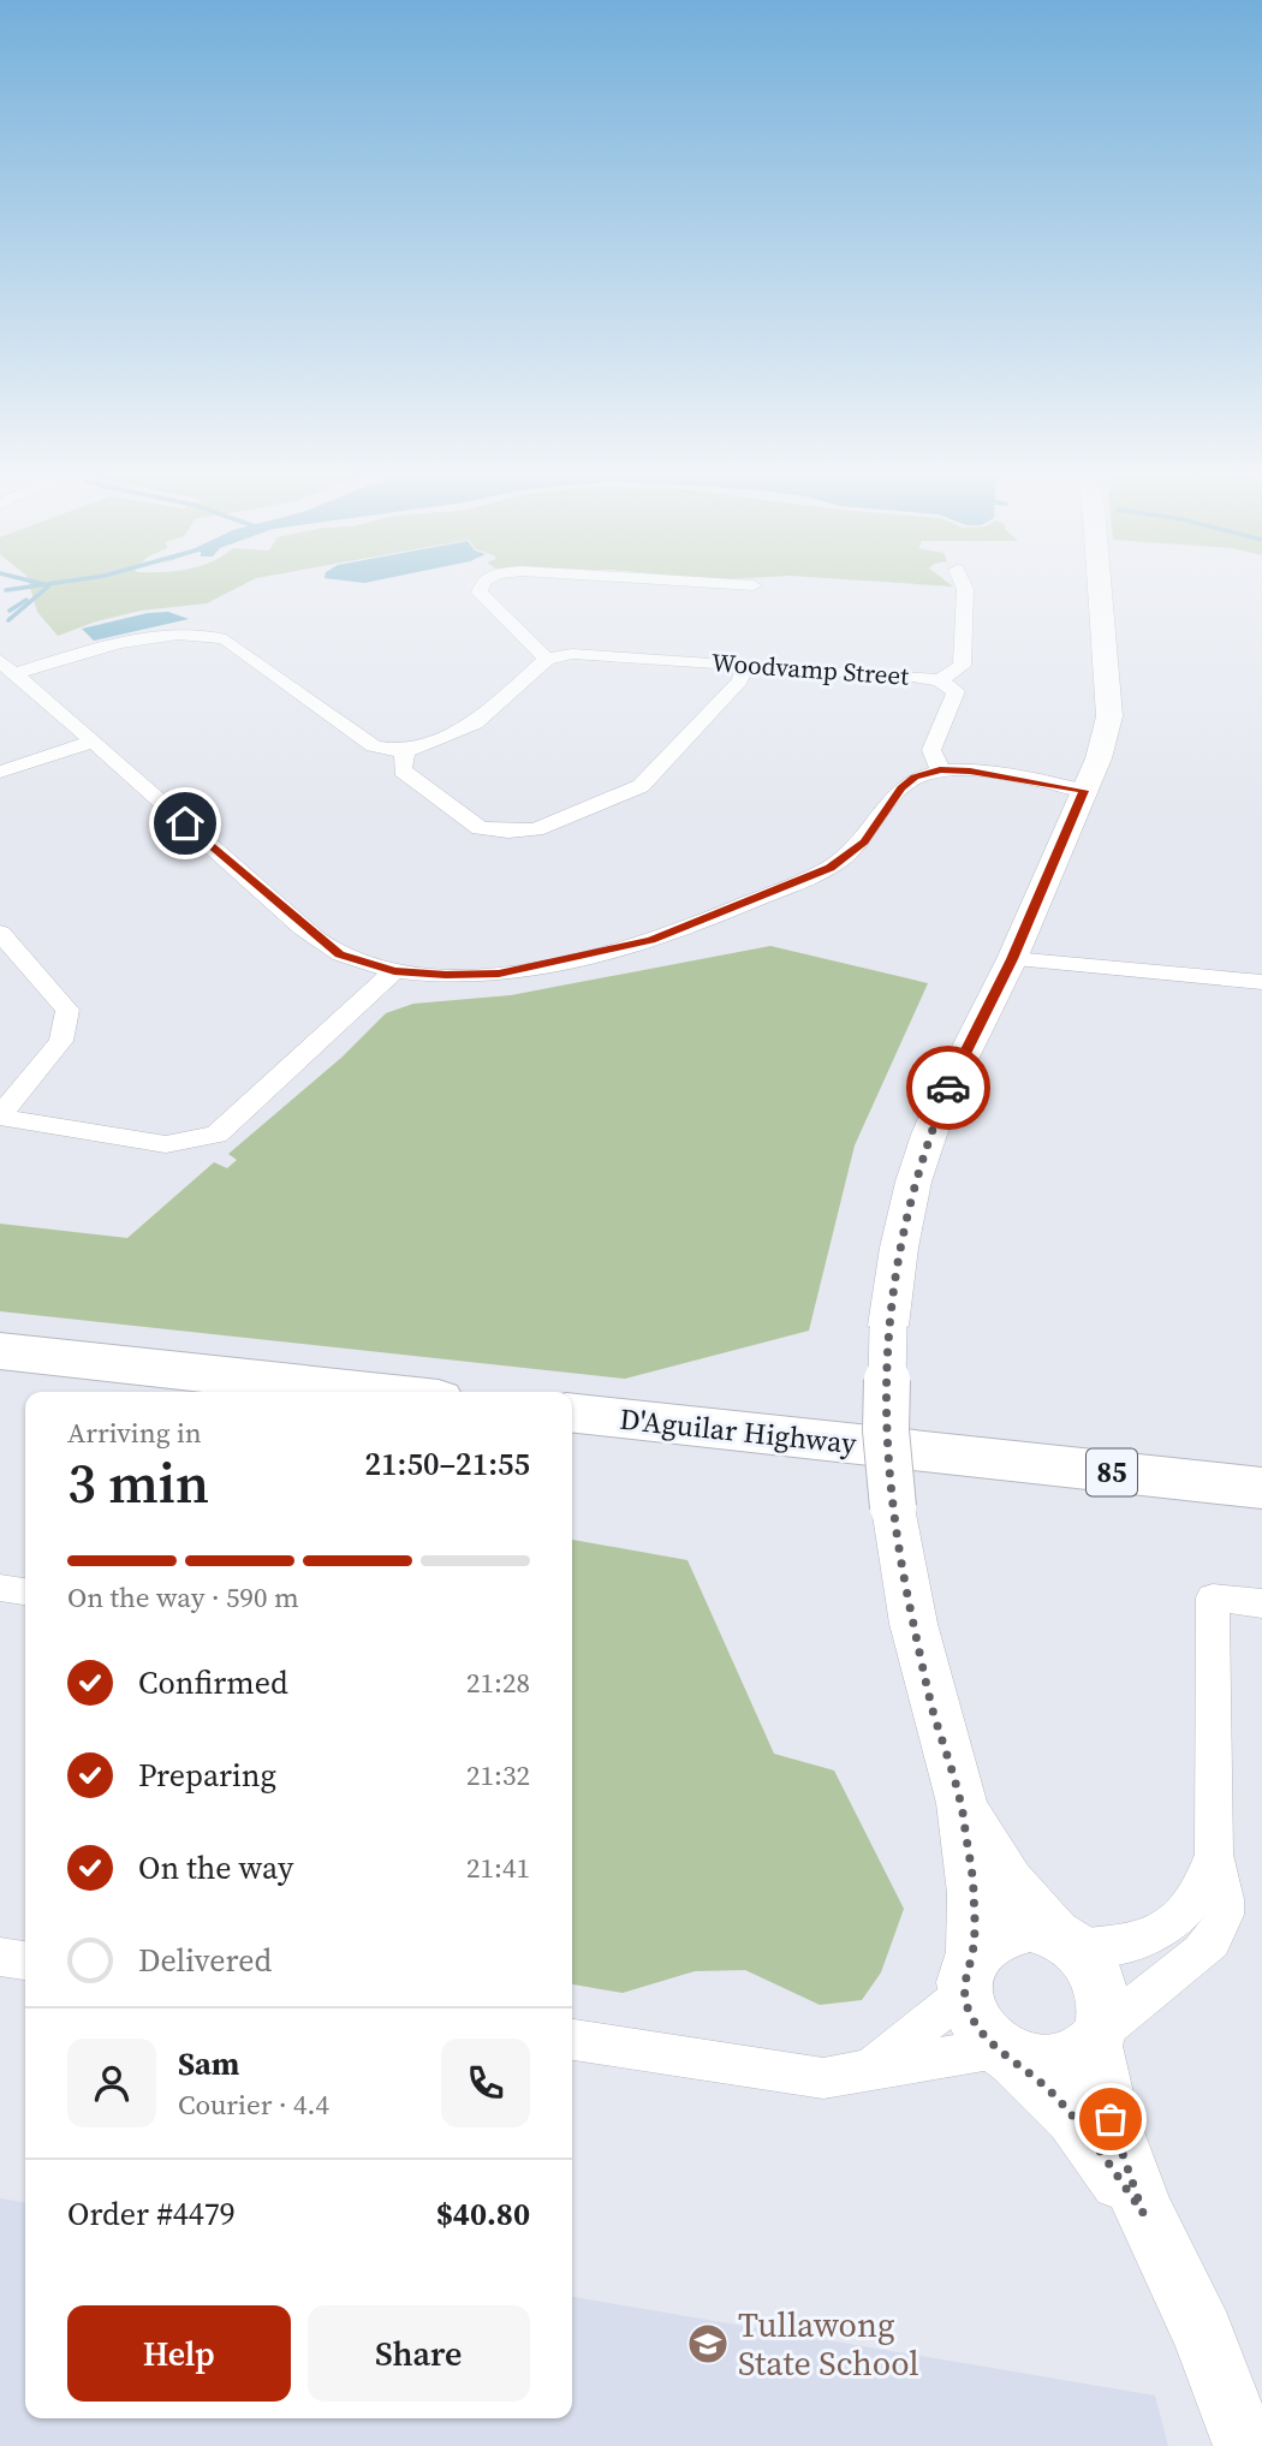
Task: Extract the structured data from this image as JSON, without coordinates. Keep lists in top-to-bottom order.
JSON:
{
  "streets": {
    "highway": ["D'Aguilar Highway", "85"],
    "street": ["Woodvamp Street"]
  },
  "places": {
    "school or university": ["Tullawong State School"]
  },
  "page": {
    "heading": ["3 min", "Arriving in", "21:50–21:55"],
    "panel": [
      "Sam",
      "Courier · 4.4",
      "Order #4479",
      "$40.80"
    ],
    "bar": "On the way · 590 m",
    "list": [
      ["Confirmed", "21:28"],
      ["Preparing", "21:32"],
      ["On the way", "21:41"],
      "Delivered"
    ],
    "buttons": ["Help", "Share"]
  }
}
